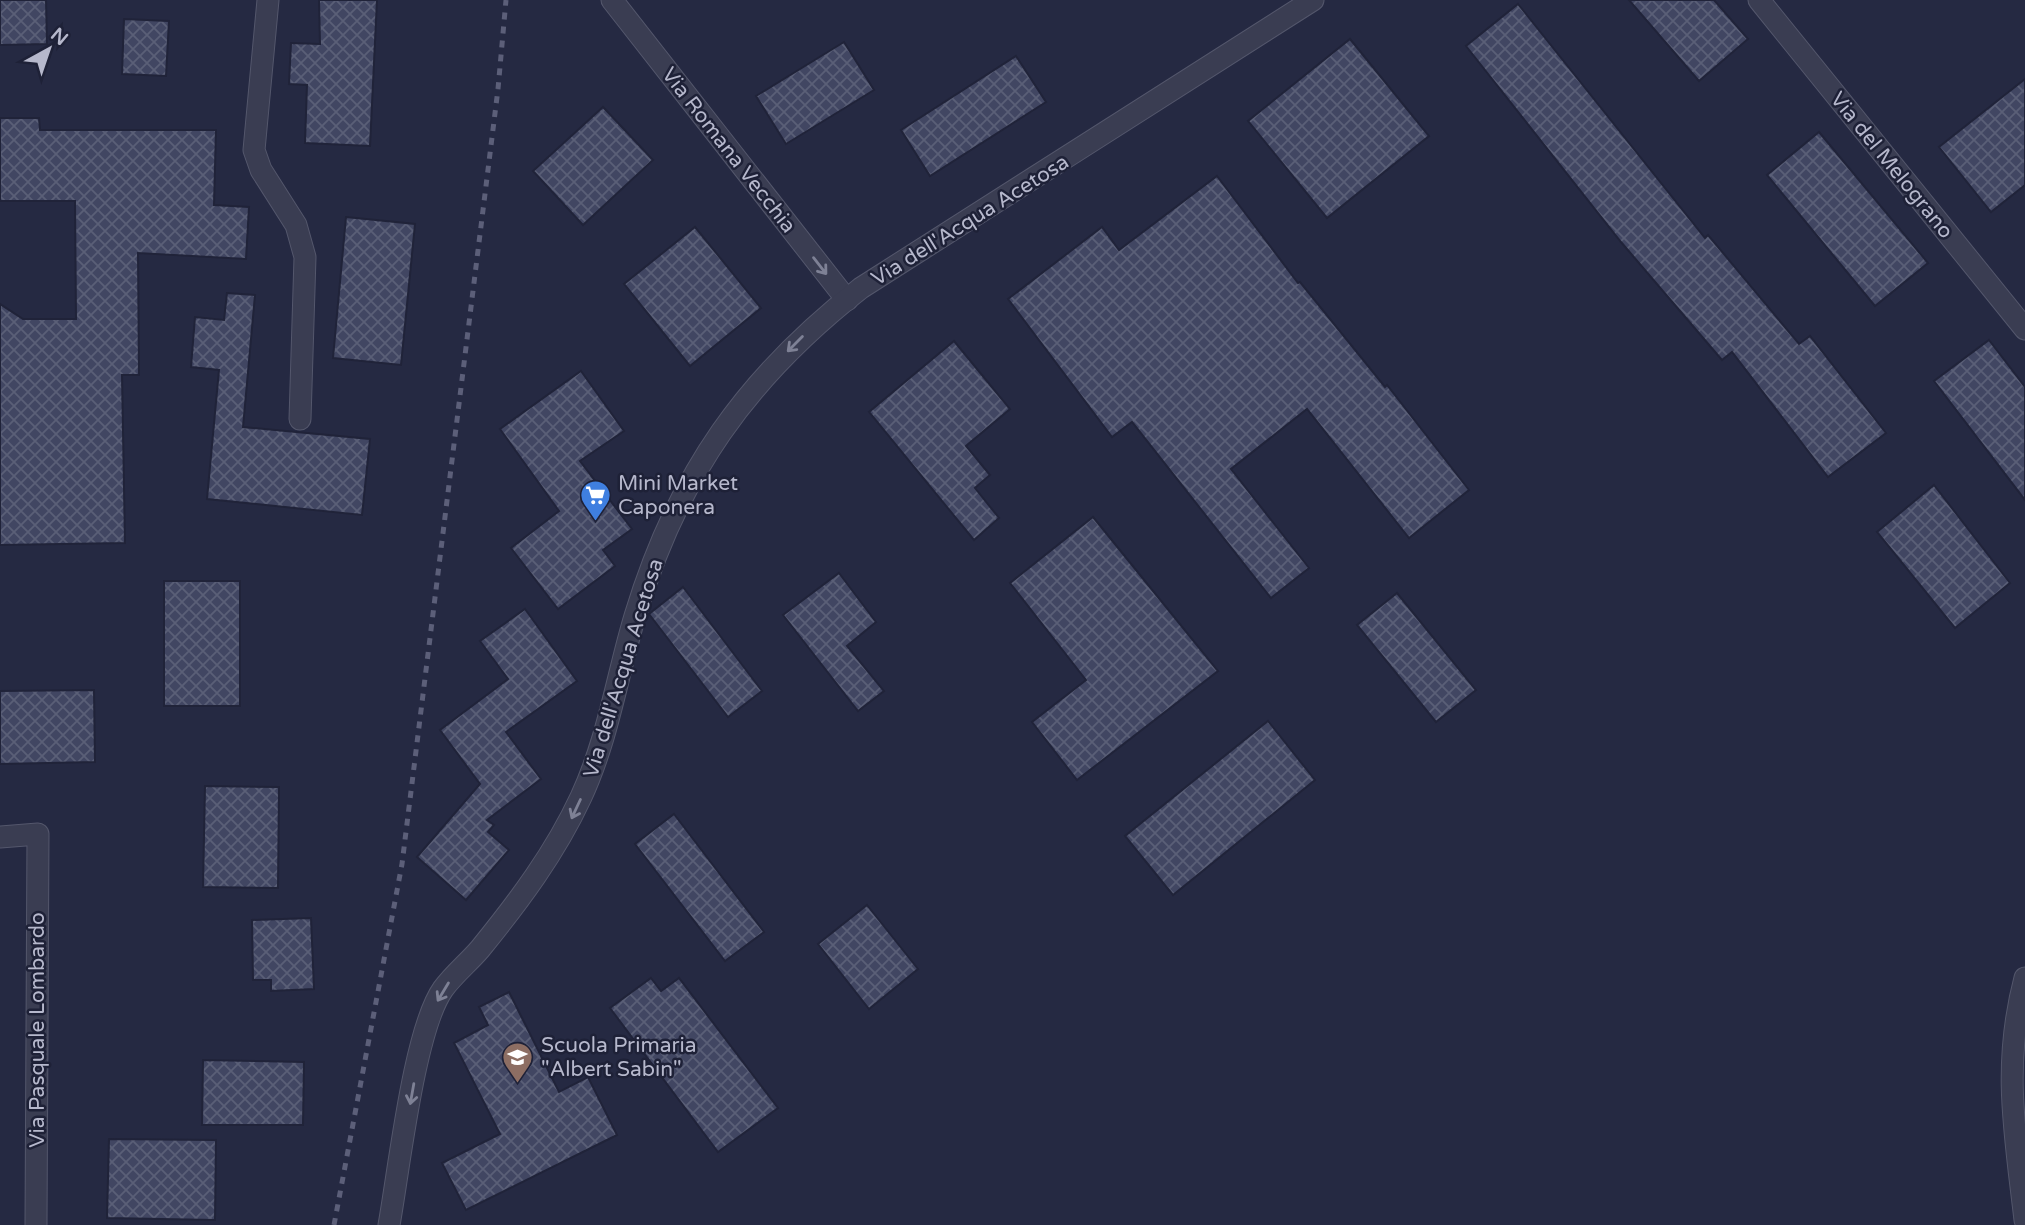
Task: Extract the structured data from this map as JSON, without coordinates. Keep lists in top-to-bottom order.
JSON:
{
  "streets": {
    "street": [
      "Via Romana Vecchia",
      "Via del Melograno",
      "Via dell'Acqua Acetosa",
      "Via Pasquale Lombardo"
    ]
  },
  "crossings": [
    ["Via Romana Vecchia", "Via dell'Acqua Acetosa"]
  ],
  "one_way": ["Via Romana Vecchia", "Via dell'Acqua Acetosa"],
  "places": {
    "supermarket": ["Mini Market Caponera"],
    "school or university": ["Scuola Primaria \"Albert Sabin\""]
  },
  "north": "top right"
}
